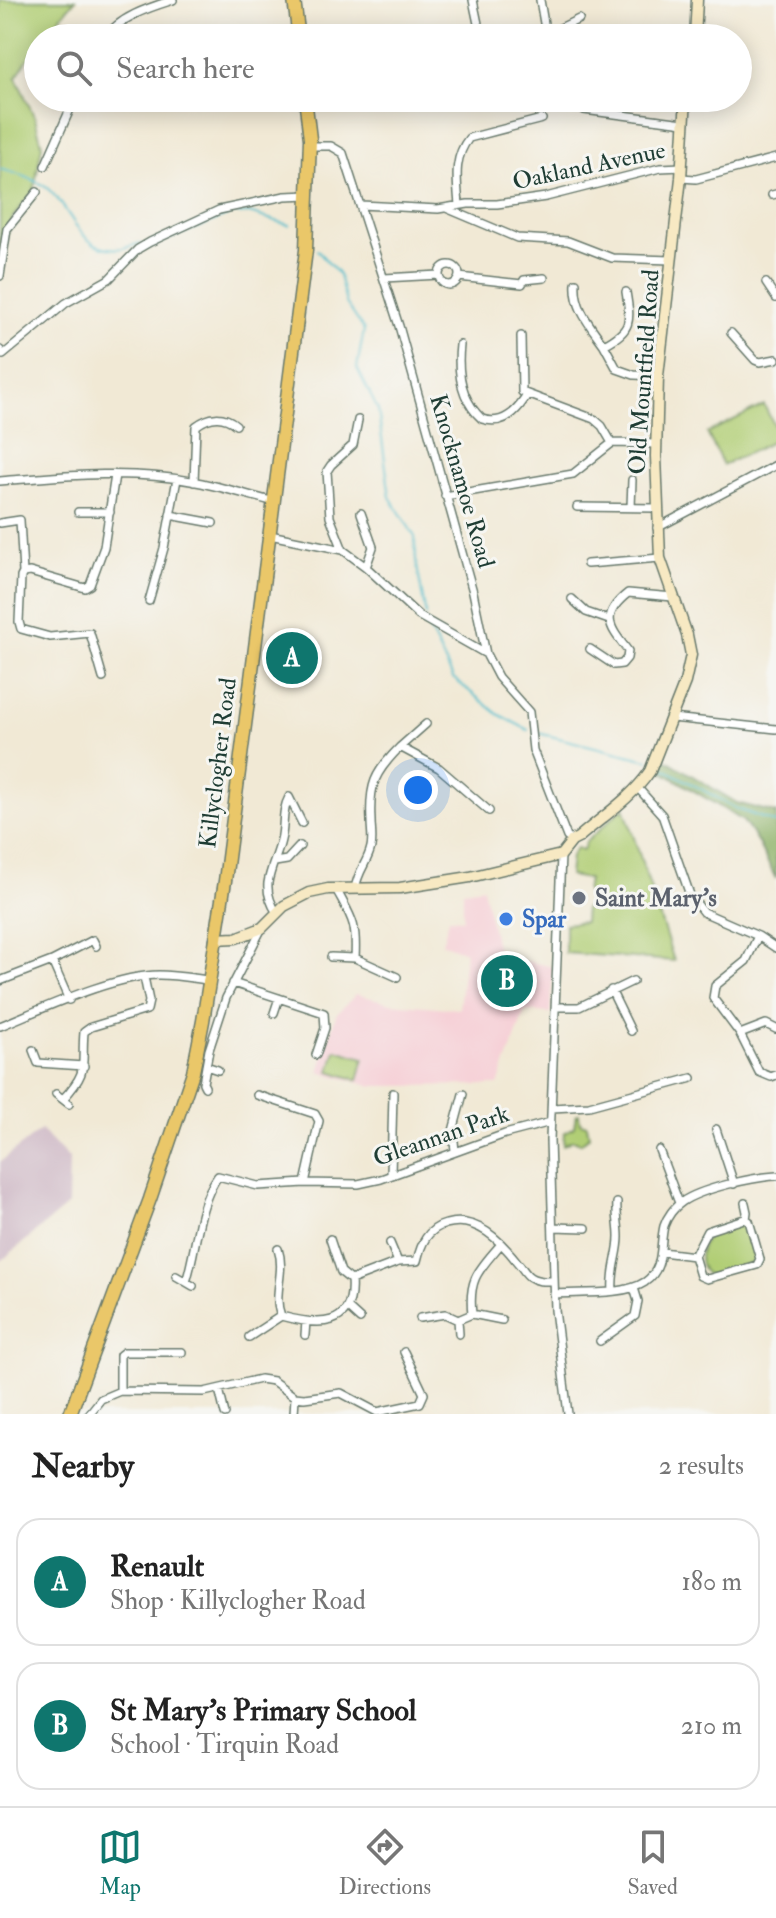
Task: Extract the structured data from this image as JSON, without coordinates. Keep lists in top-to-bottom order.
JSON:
{
  "streets": {
    "highway": ["Killyclogher Road"],
    "street": [
      "Oakland Avenue",
      "Old Mountfield Road",
      "Knocknamoe Road",
      "Gleannan Park"
    ]
  },
  "crossings": [
    ["Oakland Avenue", "Old Mountfield Road"],
    ["Oakland Avenue", "Knocknamoe Road"],
    ["Old Mountfield Road", "Knocknamoe Road"],
    ["Knocknamoe Road", "Killyclogher Road"]
  ],
  "places": ["Saint Mary's", "Spar"],
  "page": {
    "search": "Search here",
    "pins": ["A", "B"],
    "heading": ["Nearby", "2 results"],
    "list": [
      {
        "mark": "A",
        "name": "Renault",
        "note": "Shop · Killyclogher Road",
        "value": "180 m"
      },
      {
        "mark": "B",
        "name": "St Mary's Primary School",
        "note": "School · Tirquin Road",
        "value": "210 m"
      }
    ],
    "nav": ["Map", "Directions", "Saved"]
  }
}
